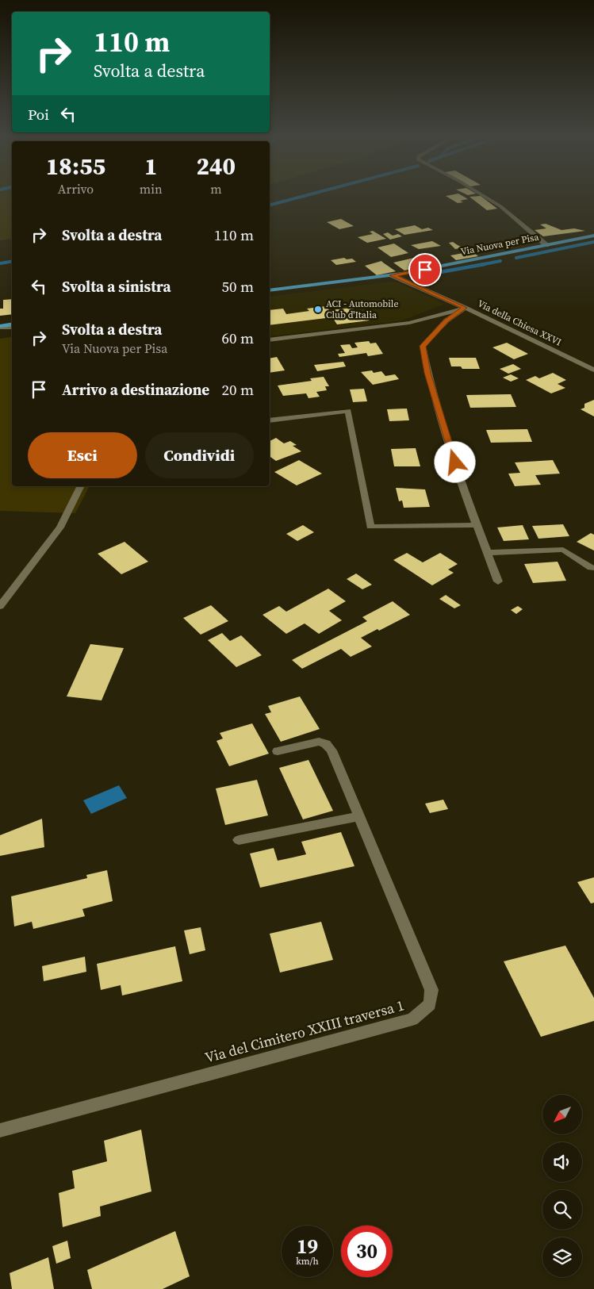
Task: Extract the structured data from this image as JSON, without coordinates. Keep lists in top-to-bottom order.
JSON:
{
  "streets": {
    "main road": ["Via Nuova per Pisa"],
    "street": ["Via della Chiesa XXVI", "Via del Cimitero XXIII traversa 1"]
  },
  "crossings": [
    ["Via Nuova per Pisa", "Via della Chiesa XXVI"]
  ],
  "places": ["ACI - Automobile Club d'Italia"],
  "north": "bottom left",
  "page": {
    "turn": ["110 m", "Svolta a destra"],
    "then": "Poi",
    "eta": [
      "18:55",
      "Arrivo",
      "1",
      "min",
      "240",
      "m"
    ],
    "list": [
      {
        "name": "Svolta a destra",
        "value": "110 m"
      },
      {
        "name": "Svolta a sinistra",
        "value": "50 m"
      },
      {
        "name": "Svolta a destra",
        "note": "Via Nuova per Pisa",
        "value": "60 m"
      },
      {
        "name": "Arrivo a destinazione",
        "value": "20 m"
      }
    ],
    "buttons": ["Esci", "Condividi"],
    "speed": "19 km/h",
    "limit": "30"
  }
}
